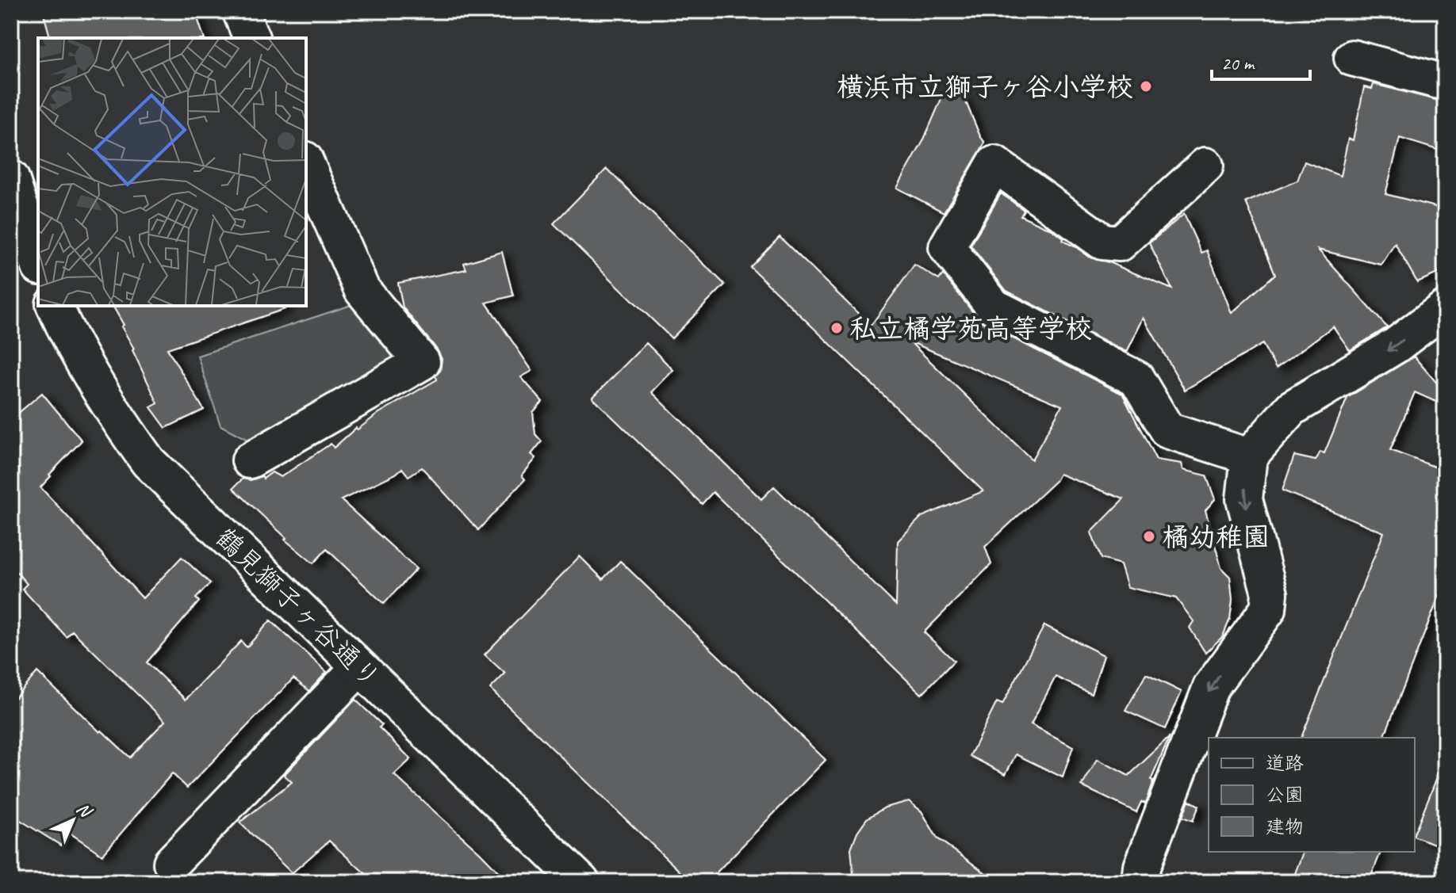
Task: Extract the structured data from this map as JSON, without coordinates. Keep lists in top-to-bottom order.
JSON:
{
  "streets": {
    "street": ["鶴見獅子ヶ谷通り"]
  },
  "places": ["横浜市立獅子ヶ谷小学校", "私立橘学苑高等学校", "橘幼稚園"],
  "legend": ["道路", "公園", "建物"],
  "scale_bar": "20 m",
  "north": "top right"
}
